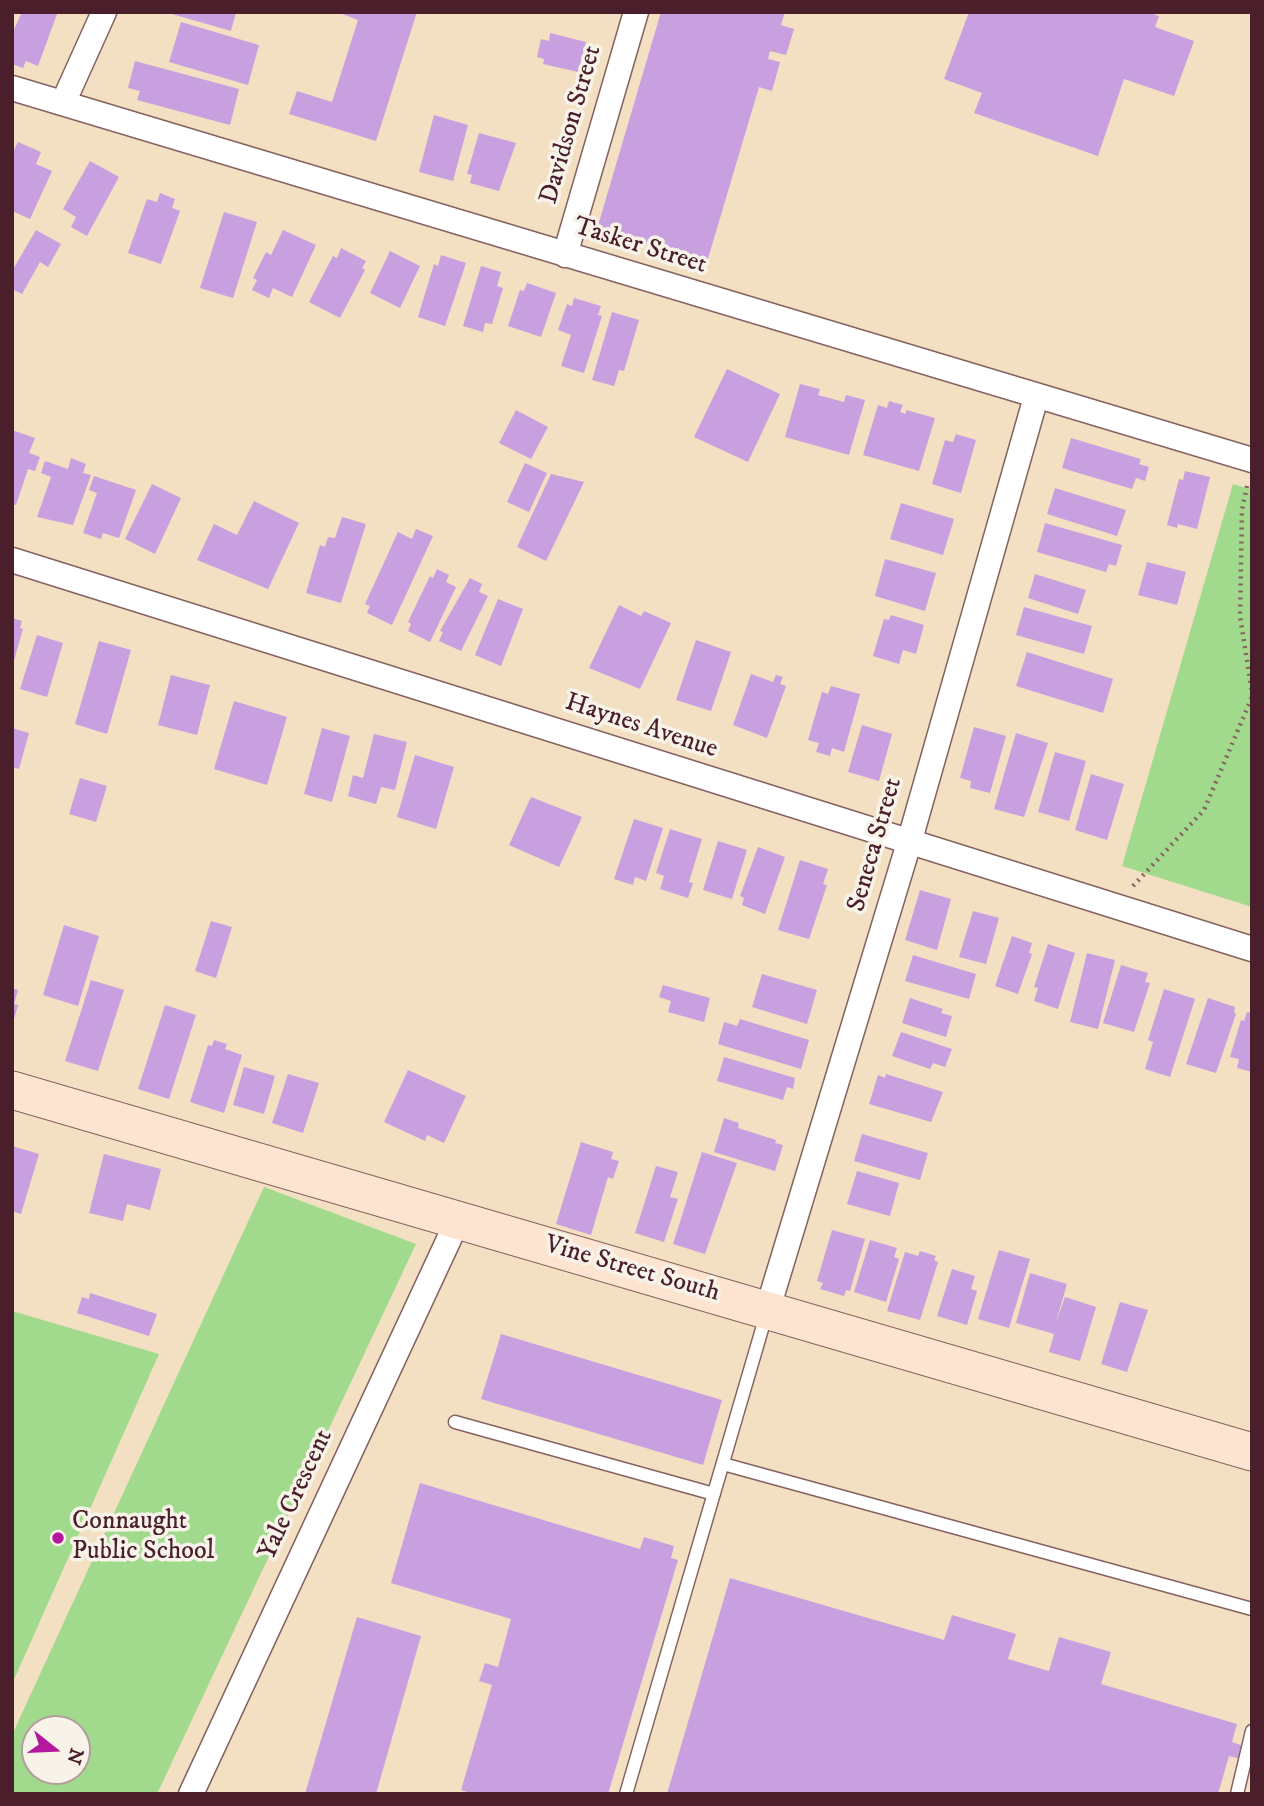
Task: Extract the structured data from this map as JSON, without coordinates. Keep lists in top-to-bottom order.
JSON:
{
  "streets": {
    "street": [
      "Davidson Street",
      "Tasker Street",
      "Haynes Avenue",
      "Seneca Street",
      "Vine Street South",
      "Yale Crescent"
    ]
  },
  "crossings": [
    ["Davidson Street", "Tasker Street"],
    ["Tasker Street", "Seneca Street"],
    ["Haynes Avenue", "Seneca Street"],
    ["Seneca Street", "Vine Street South"],
    ["Vine Street South", "Yale Crescent"]
  ],
  "places": ["Connaught Public School"],
  "north": "right"
}
